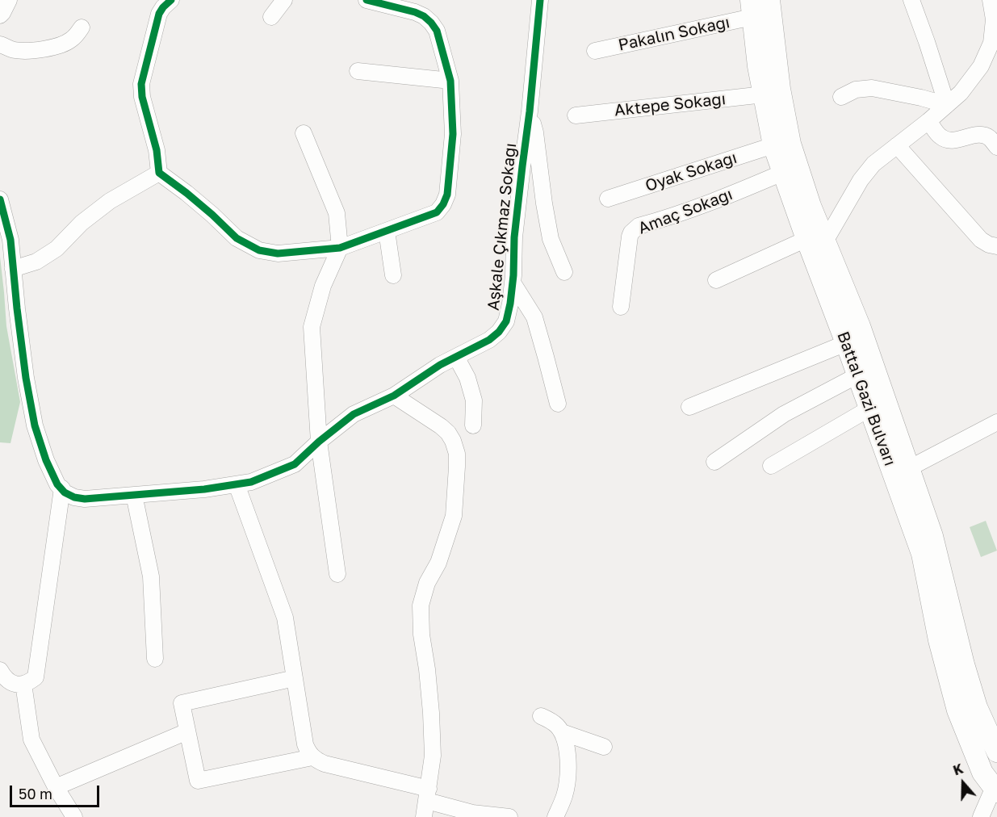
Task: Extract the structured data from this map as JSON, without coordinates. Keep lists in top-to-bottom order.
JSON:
{
  "streets": {
    "main road": ["Battal Gazi Bulvarı"],
    "street": [
      "Pakalın Sokağı",
      "Aktepe Sokağı",
      "Oyak Sokağı",
      "Amaç Sokağı",
      "Aşkale Çıkmaz Sokağı"
    ]
  },
  "crossings": [
    ["Pakalın Sokağı", "Battal Gazi Bulvarı"],
    ["Aktepe Sokağı", "Battal Gazi Bulvarı"],
    ["Oyak Sokağı", "Battal Gazi Bulvarı"],
    ["Amaç Sokağı", "Battal Gazi Bulvarı"]
  ],
  "scale_bar": "50 m",
  "north": "top"
}
